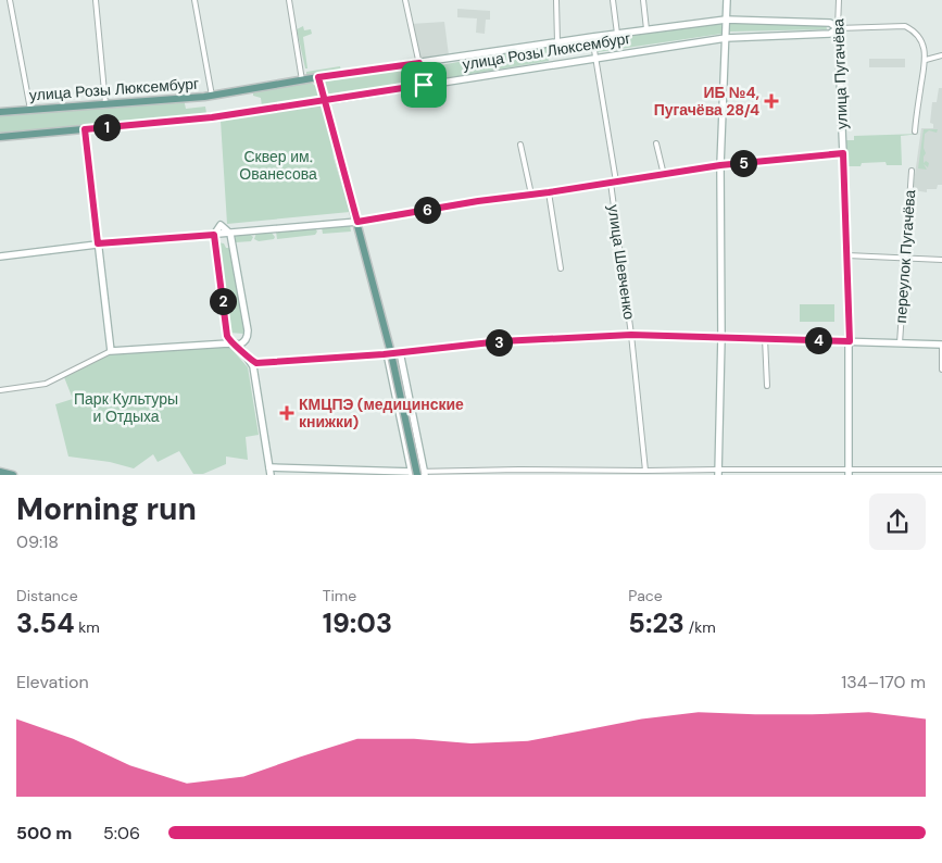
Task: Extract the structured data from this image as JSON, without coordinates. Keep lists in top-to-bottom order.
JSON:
{
  "streets": {
    "main road": ["улица Розы Люксембург", "улица Пугачёва"],
    "street": ["переулок Пугачёва", "улица Шевченко"]
  },
  "crossings": [
    ["улица Розы Люксембург", "улица Пугачёва"],
    ["улица Розы Люксембург", "улица Шевченко"]
  ],
  "parks": ["Сквер им. Ованесова", "Парк Культуры и Отдыха"],
  "places": {
    "health": ["ИБ №4, Пугачёва 28/4", "КМЦПЭ (медицинские книжки)"]
  },
  "page": {
    "pins": [
      "1",
      "5",
      "6",
      "2",
      "4",
      "3"
    ],
    "heading": ["Morning run", "09:18"],
    "stats": [
      ["Distance", "3.54 km"],
      ["Time", "19:03"],
      ["Pace", "5:23 /km"]
    ],
    "chart": ["Elevation", "134–170 m"],
    "list": [
      {
        "name": "500 m",
        "note": "5:06"
      }
    ]
  }
}
